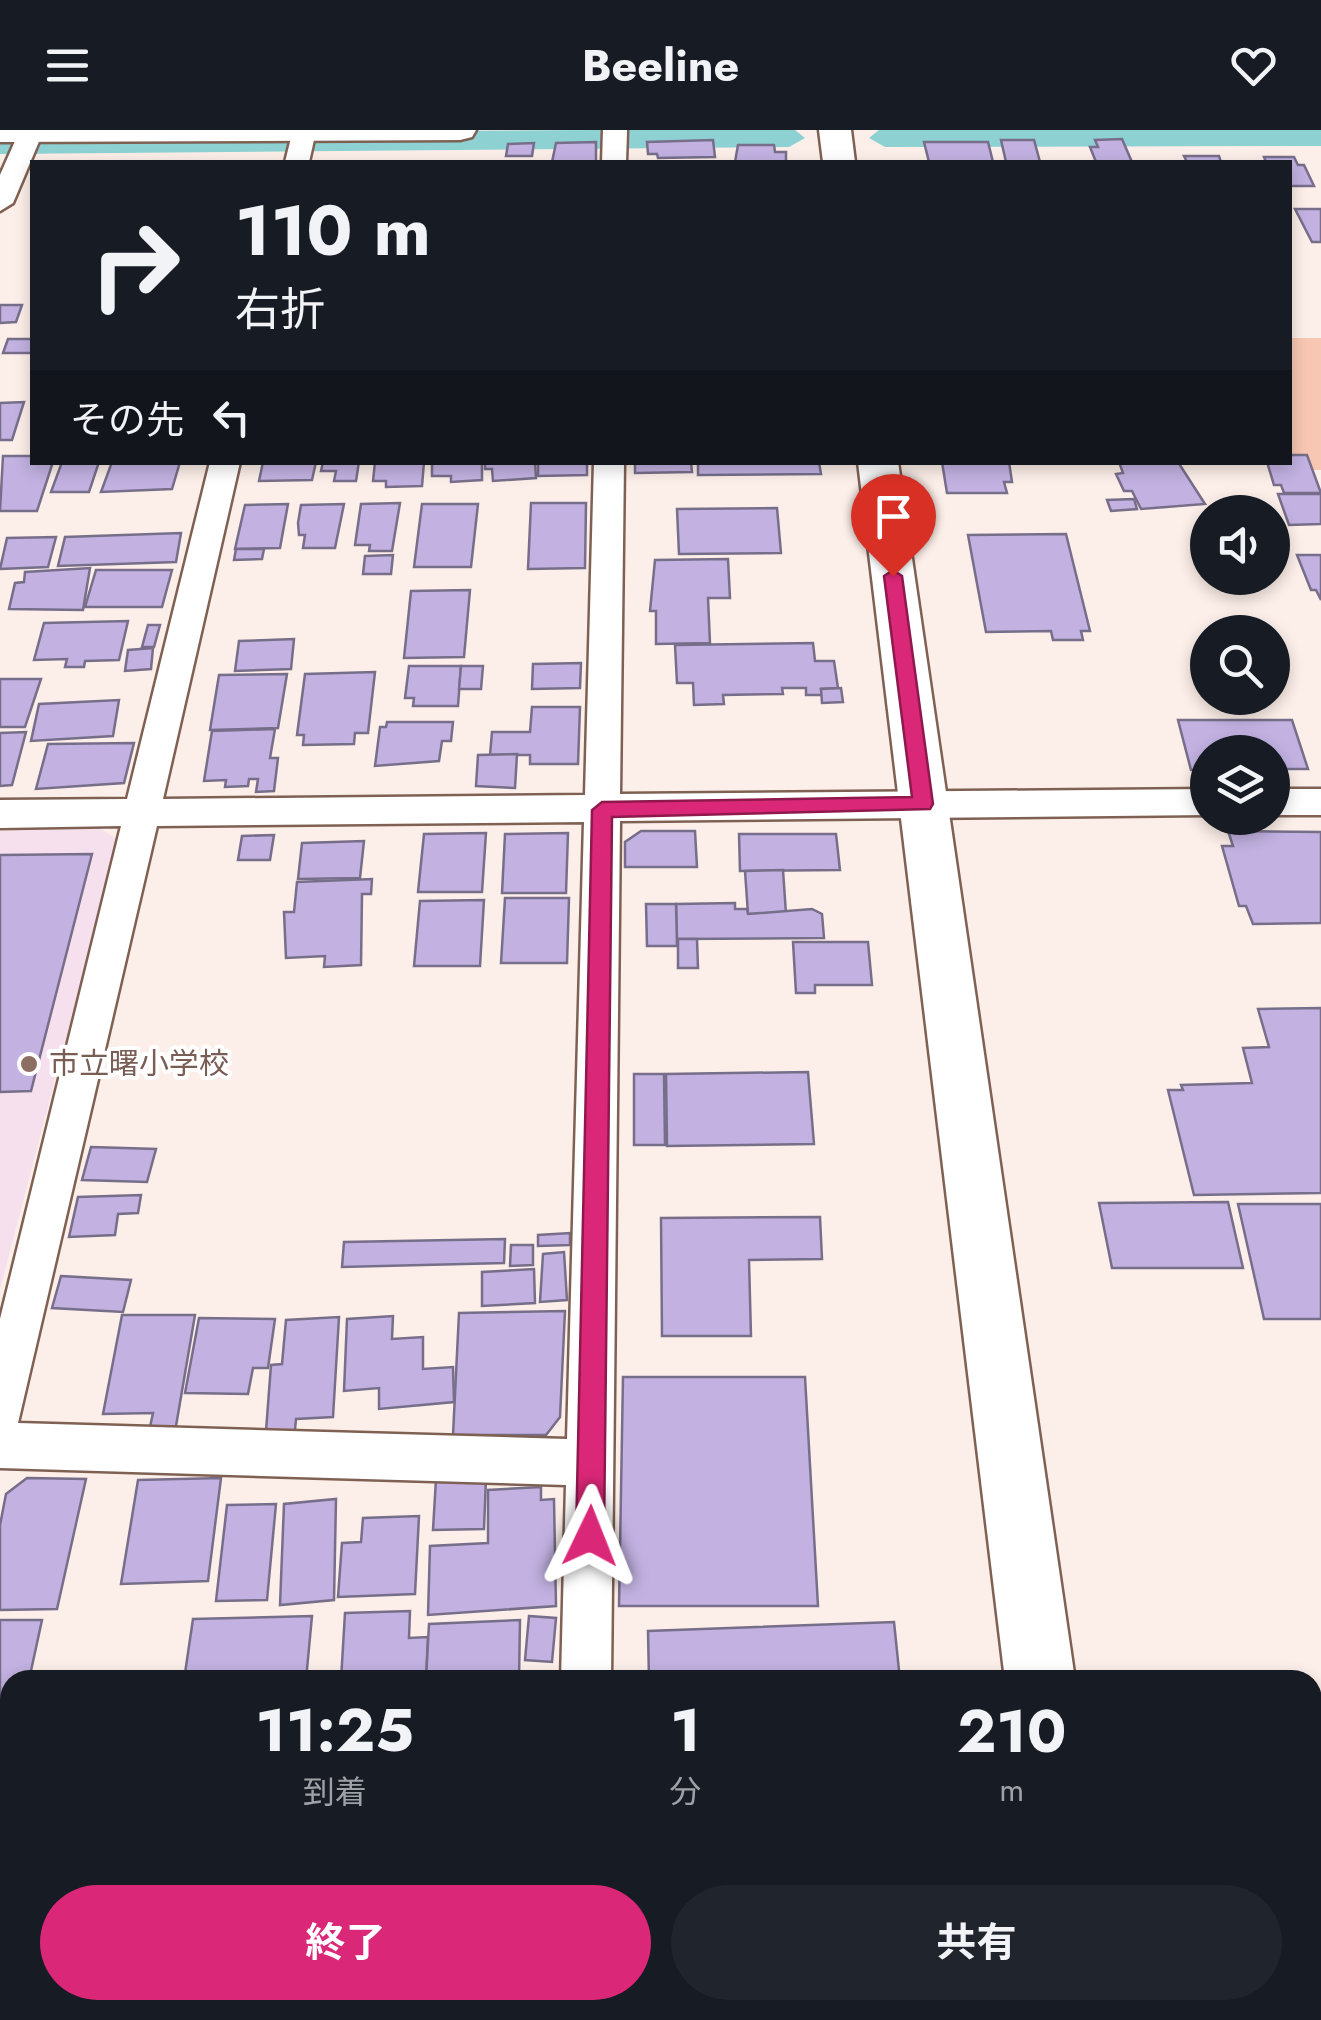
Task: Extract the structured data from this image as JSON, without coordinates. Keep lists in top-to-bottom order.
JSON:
{
  "places": ["市立曙小学校"],
  "page": {
    "header": "Beeline",
    "turn": ["110 m", "右折"],
    "then": "その先",
    "eta": [
      "11:25",
      "到着",
      "1",
      "分",
      "210",
      "m"
    ],
    "buttons": ["終了", "共有"]
  }
}
